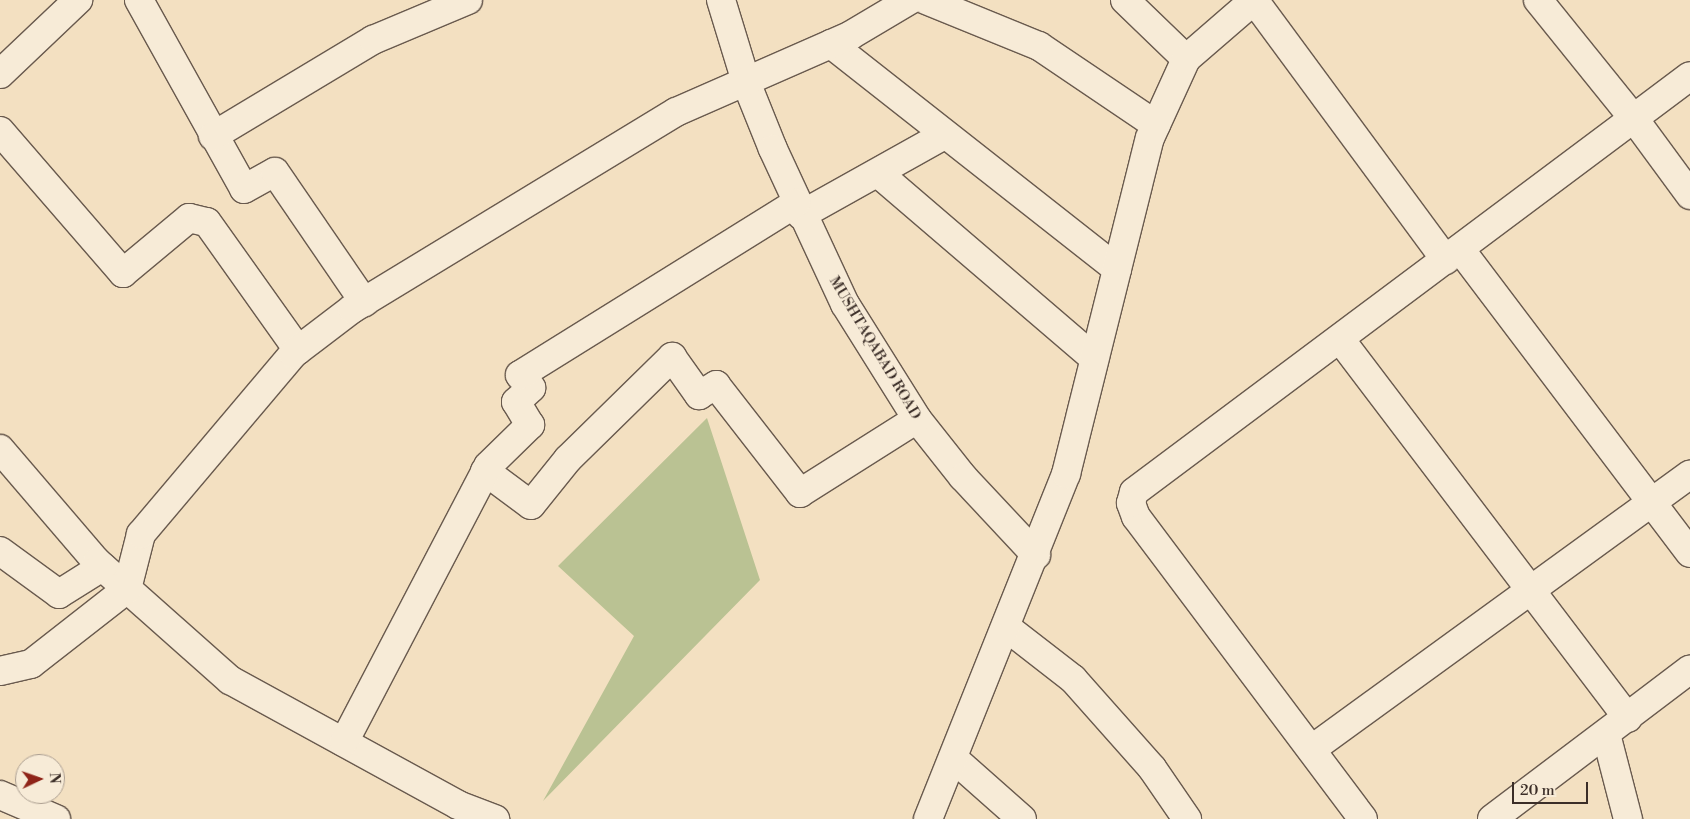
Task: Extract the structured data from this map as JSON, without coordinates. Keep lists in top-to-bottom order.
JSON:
{
  "streets": {
    "street": ["MUSHTAQABAD ROAD"]
  },
  "scale_bar": "20 m",
  "north": "right"
}
